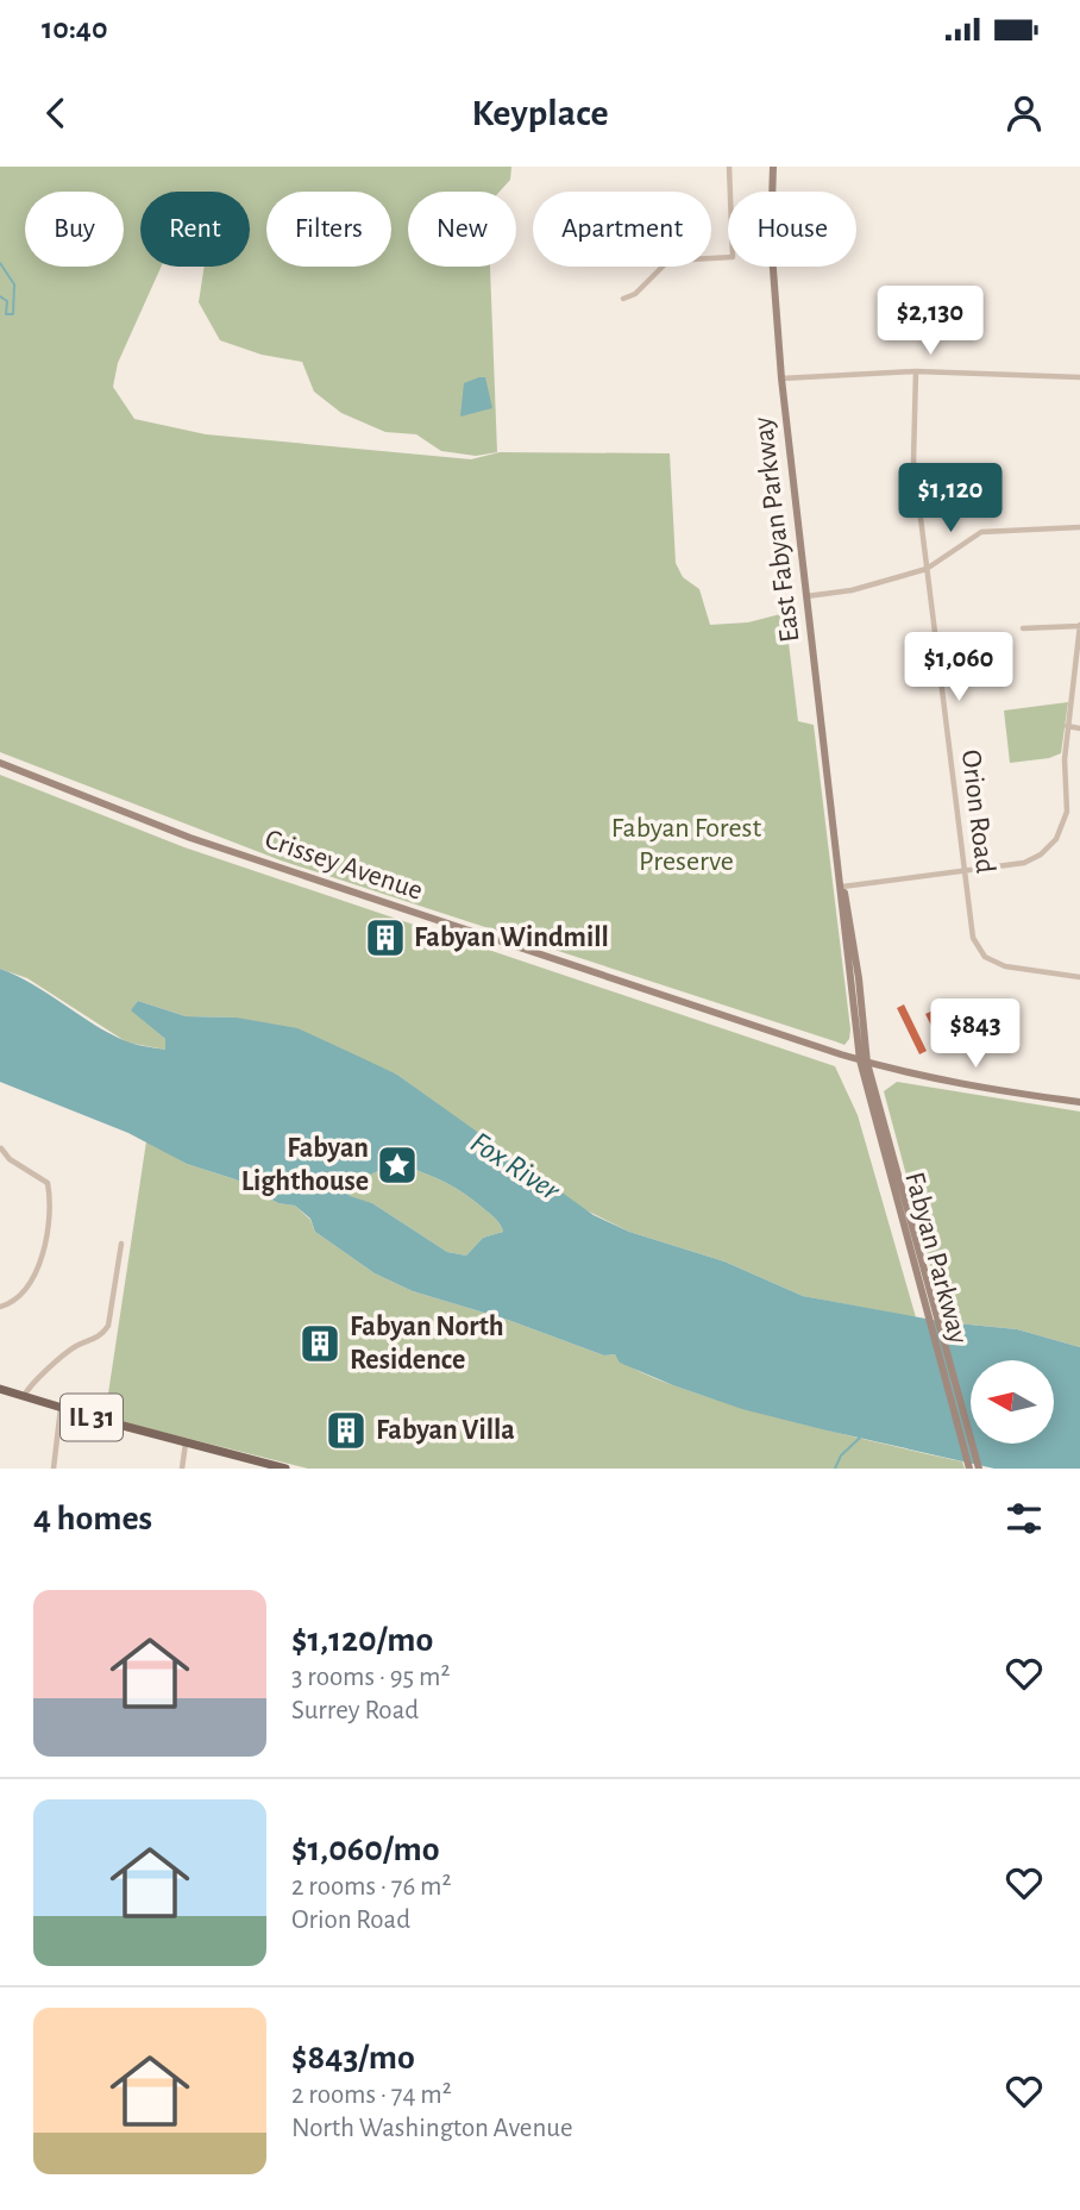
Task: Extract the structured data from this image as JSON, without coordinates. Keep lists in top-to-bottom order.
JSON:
{
  "streets": {
    "main road": [
      "East Fabyan Parkway",
      "Crissey Avenue",
      "Fabyan Parkway",
      "IL 31"
    ],
    "street": ["Orion Road"]
  },
  "crossings": [
    ["East Fabyan Parkway", "Crissey Avenue"],
    ["East Fabyan Parkway", "Fabyan Parkway"],
    ["Crissey Avenue", "Fabyan Parkway"]
  ],
  "water": ["Fox River"],
  "parks": ["Fabyan Forest Preserve"],
  "places": {
    "building": ["Fabyan Windmill", "Fabyan North Residence", "Fabyan Villa"],
    "place": ["Fabyan Lighthouse"]
  },
  "north": "left",
  "page": {
    "status": "10:40",
    "header": "Keyplace",
    "chip": [
      "Buy",
      "Rent",
      "Filters",
      "New",
      "Apartment",
      "House"
    ],
    "price": [
      "$2,130",
      "$1,120",
      "$1,060",
      "$843"
    ],
    "heading": "4 homes",
    "list": [
      {
        "name": "$1,120/mo",
        "note": "3 rooms · 95 m² · Surrey Road"
      },
      {
        "name": "$1,060/mo",
        "note": "2 rooms · 76 m² · Orion Road"
      },
      {
        "name": "$843/mo",
        "note": "2 rooms · 74 m² · North Washington Avenue"
      }
    ]
  }
}
